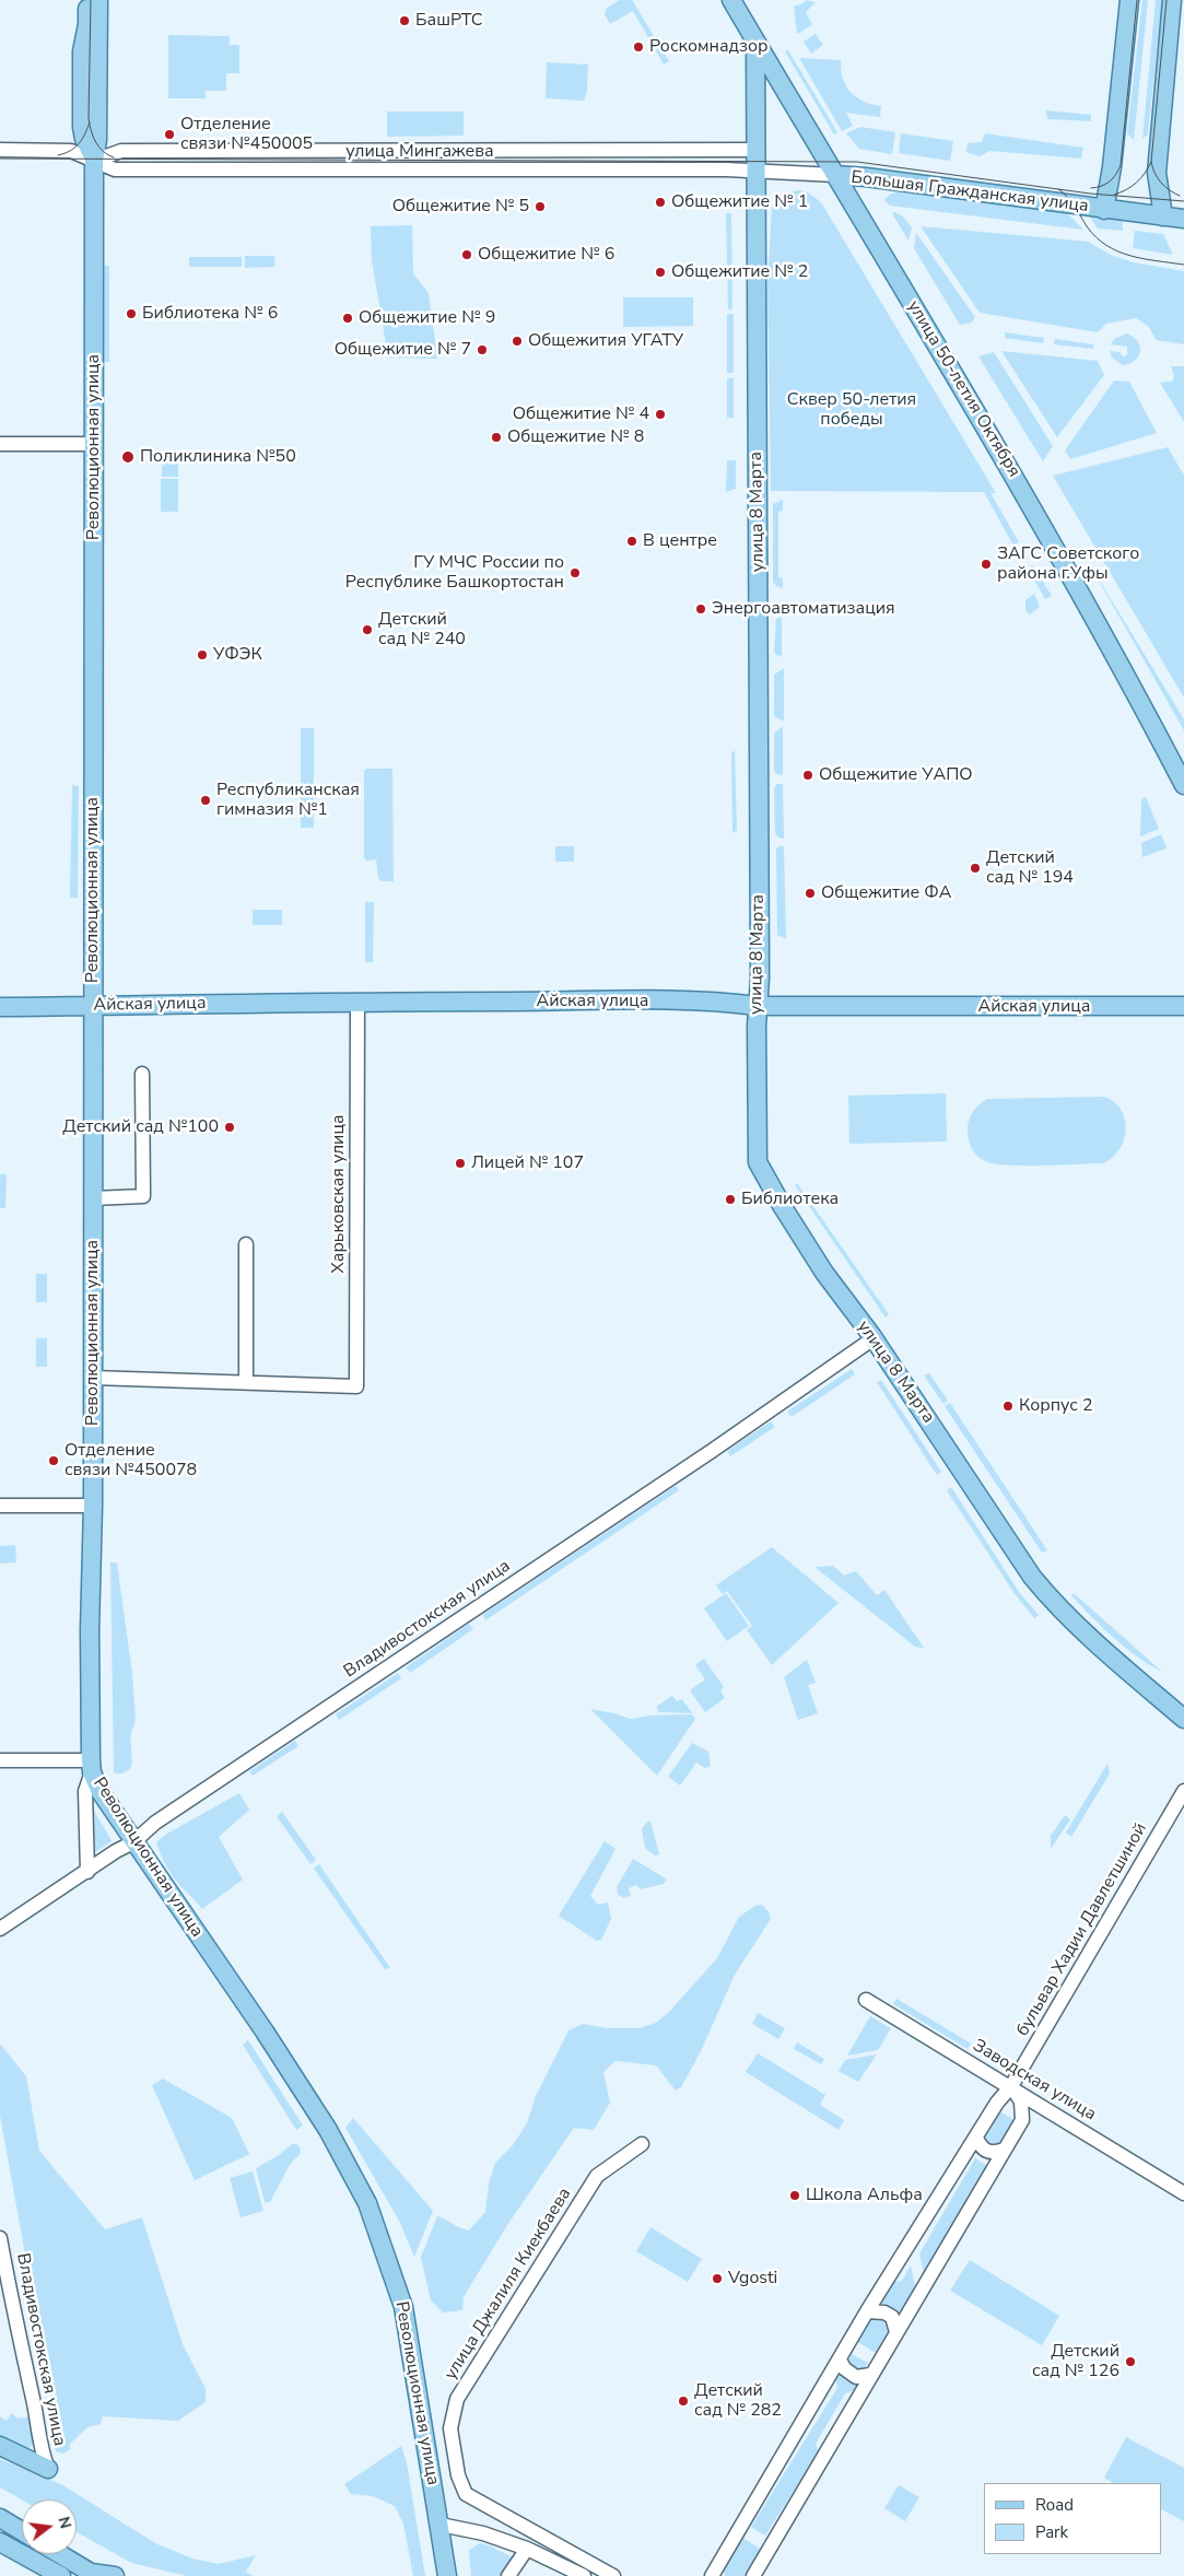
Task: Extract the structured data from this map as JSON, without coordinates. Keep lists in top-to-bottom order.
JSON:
{
  "streets": {
    "main road": [
      "Большая Гражданская улица",
      "улица 50-летия Октября",
      "Революционная улица",
      "улица 8 Марта",
      "Айская улица"
    ],
    "street": [
      "улица Мингажева",
      "Харьковская улица",
      "Владивостокская улица",
      "бульвар Хадии Давлетшиной",
      "Заводская улица",
      "улица Джалиля Киекбаева"
    ]
  },
  "crossings": [
    ["улица Мингажева", "Большая Гражданская улица"],
    ["улица Мингажева", "Революционная улица"],
    ["улица Мингажева", "улица 8 Марта"],
    ["Большая Гражданская улица", "улица 50-летия Октября"],
    ["Большая Гражданская улица", "улица 8 Марта"],
    ["улица 50-летия Октября", "улица 8 Марта"],
    ["Революционная улица", "Айская улица"],
    ["Революционная улица", "Владивостокская улица"],
    ["улица 8 Марта", "Айская улица"],
    ["улица 8 Марта", "Владивостокская улица"],
    ["Айская улица", "Харьковская улица"],
    ["бульвар Хадии Давлетшиной", "Заводская улица"]
  ],
  "parks": ["Сквер 50-летия победы"],
  "places": [
    "БашРТС",
    "Роскомнадзор",
    "Отделение связи №450005",
    "Общежитие № 1",
    "Общежитие № 5",
    "Общежитие № 6",
    "Общежитие № 2",
    "Библиотека № 6",
    "Общежитие № 9",
    "Общежития УГАТУ",
    "Общежитие № 7",
    "Общежитие № 4",
    "Общежитие № 8",
    "Поликлиника №50",
    "В центре",
    "ЗАГС Советского района г.Уфы",
    "ГУ МЧС России по Республике Башкортостан",
    "Энергоавтоматизация",
    "Детский сад № 240",
    "УФЭК",
    "Общежитие УАПО",
    "Республиканская гимназия №1",
    "Детский сад № 194",
    "Общежитие ФА",
    "Детский сад №100",
    "Лицей № 107",
    "Библиотека",
    "Корпус 2",
    "Отделение связи №450078",
    "Школа Альфа",
    "Vgosti",
    "Детский сад № 126",
    "Детский сад № 282"
  ],
  "legend": ["Road", "Park"],
  "north": "right"
}
